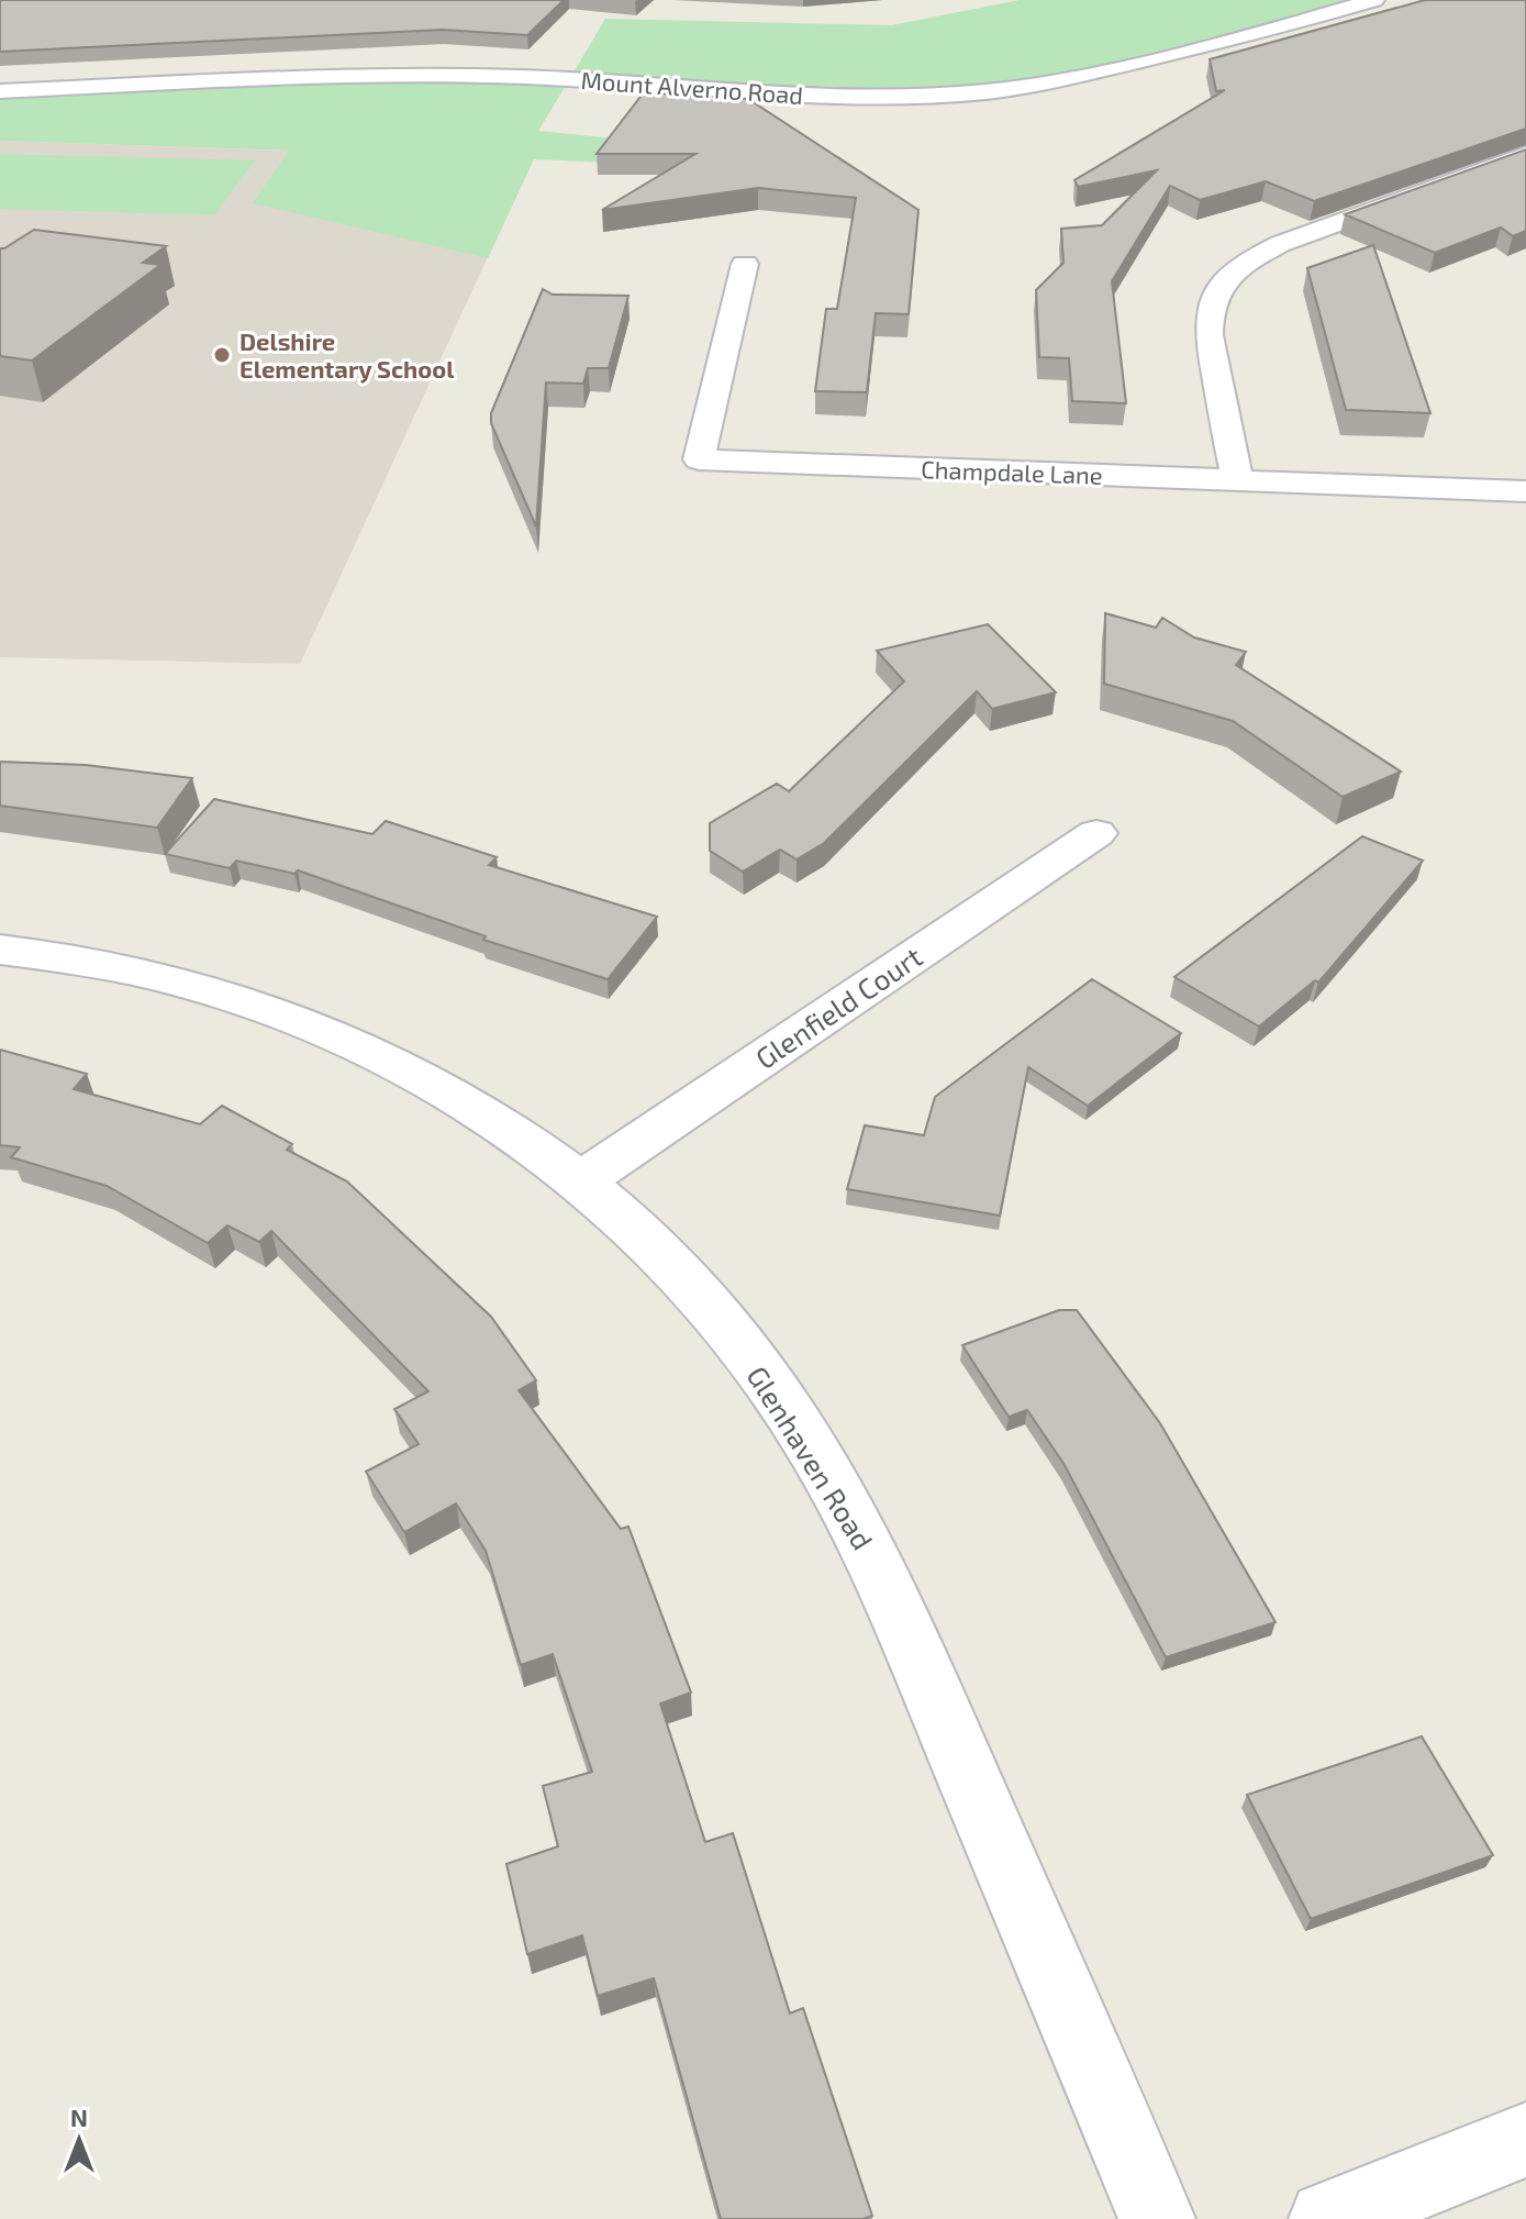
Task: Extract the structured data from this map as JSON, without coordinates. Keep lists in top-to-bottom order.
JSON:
{
  "streets": {
    "street": [
      "Mount Alverno Road",
      "Champdale Lane",
      "Glenfield Court",
      "Glenhaven Road"
    ]
  },
  "crossings": [
    ["Glenfield Court", "Glenhaven Road"]
  ],
  "places": ["Delshire Elementary School"],
  "north": "top"
}
